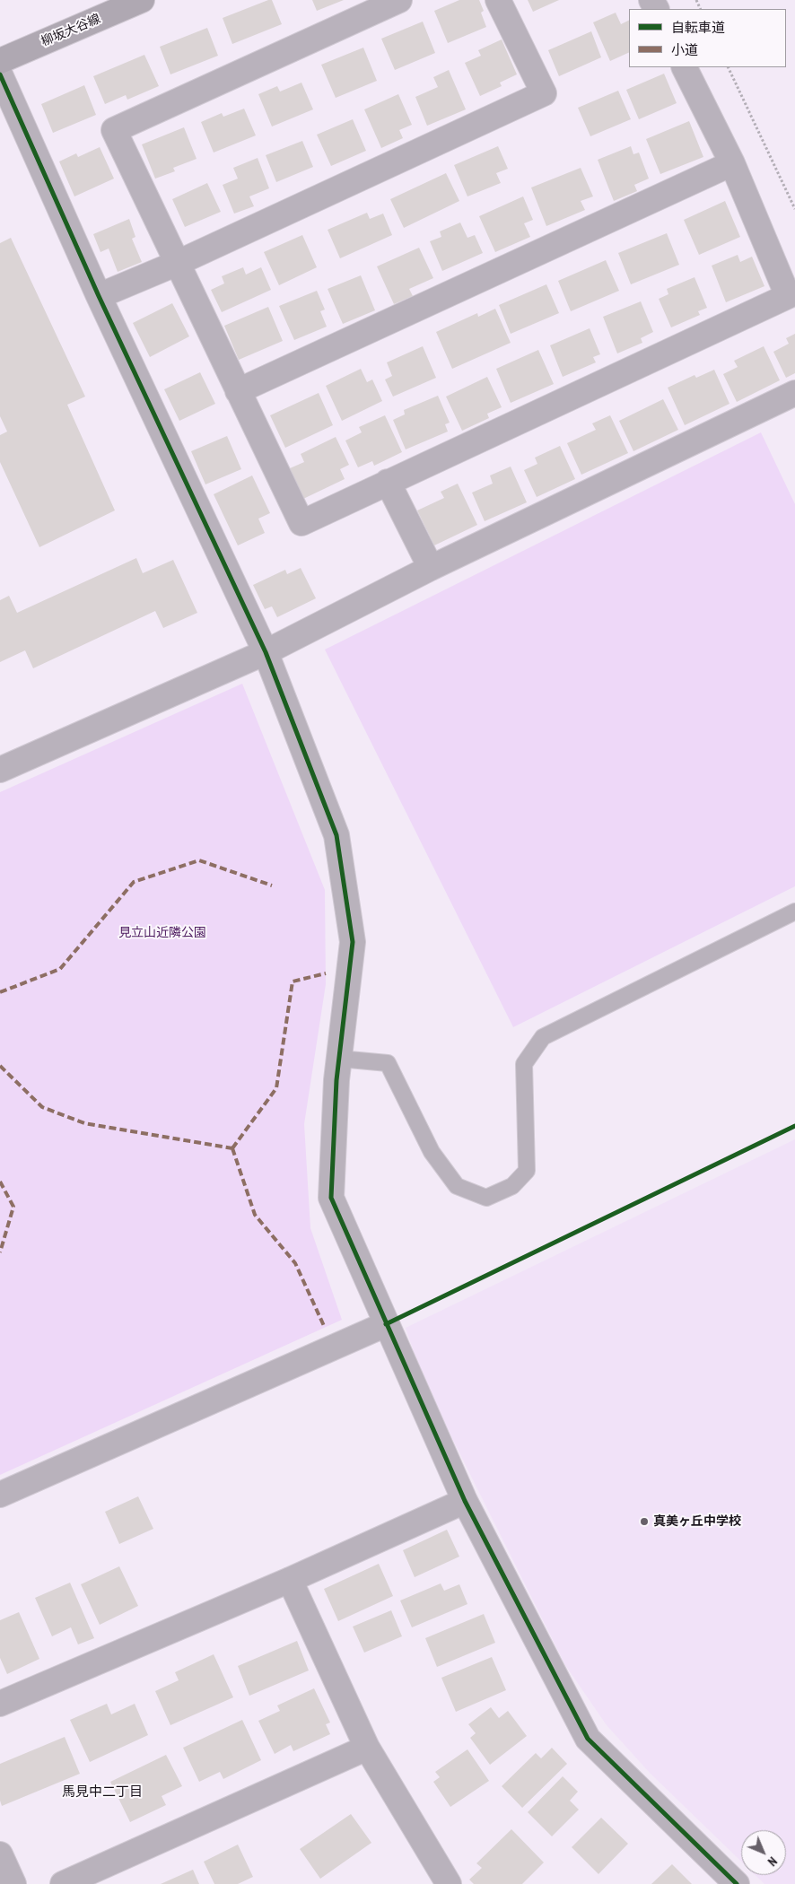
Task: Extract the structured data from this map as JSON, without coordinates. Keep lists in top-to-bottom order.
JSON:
{
  "streets": {
    "street": ["柳坂大谷線"]
  },
  "districts": ["馬見中二丁目"],
  "parks": ["見立山近隣公園"],
  "places": ["真美ヶ丘中学校"],
  "legend": ["自転車道", "小道"],
  "north": "bottom right"
}
